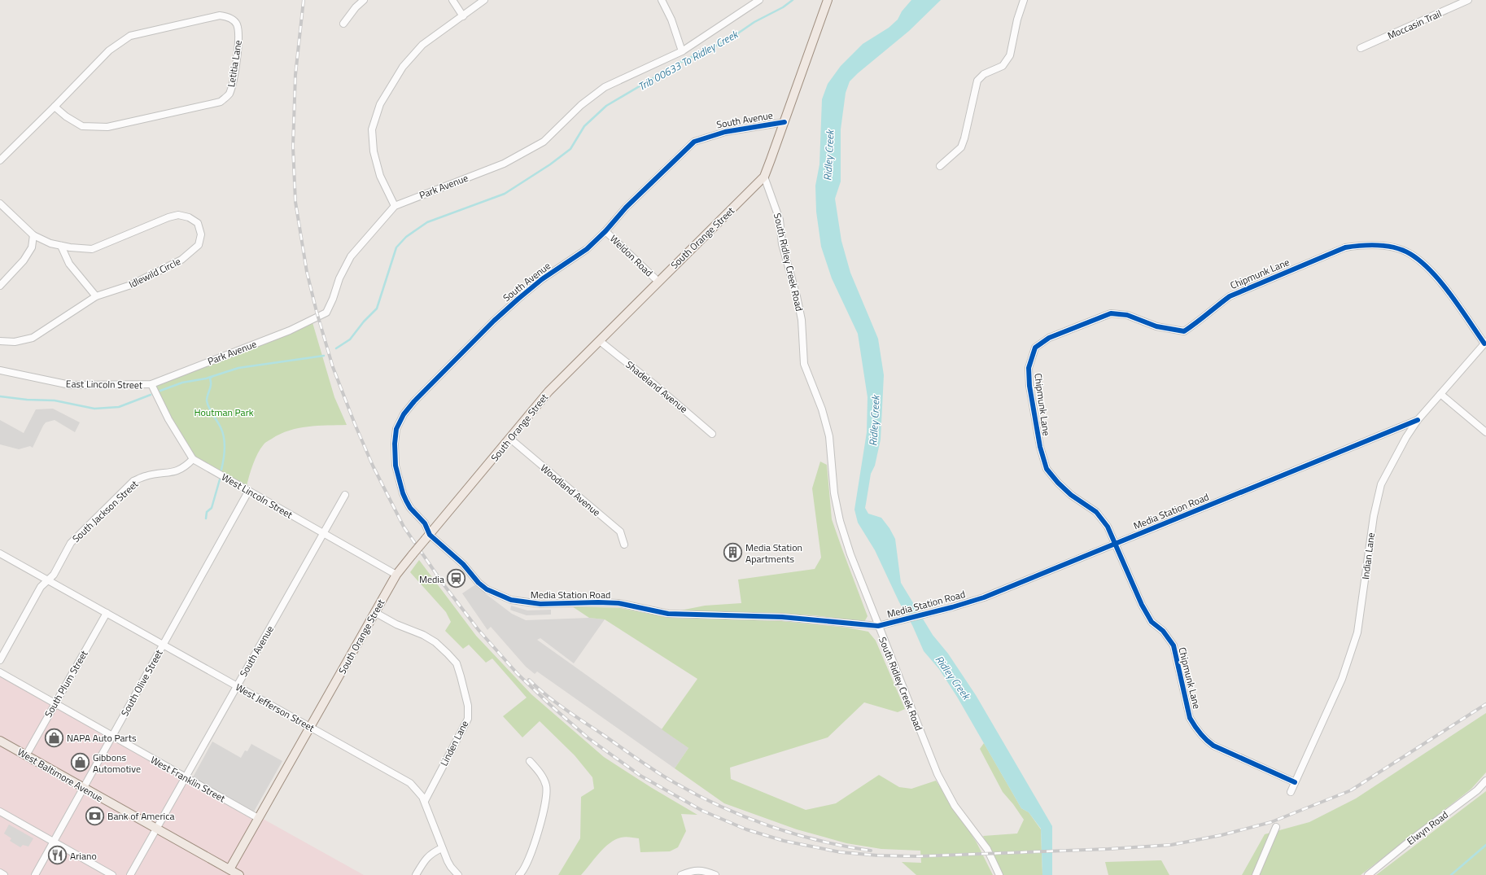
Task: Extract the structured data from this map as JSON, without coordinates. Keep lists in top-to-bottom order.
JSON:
{
  "streets": {
    "main road": ["South Orange Street", "West Baltimore Avenue"],
    "street": [
      "Moccasin Trail",
      "Letitia Lane",
      "South Avenue",
      "Park Avenue",
      "Weldon Road",
      "South Ridley Creek Road",
      "Idlewild Circle",
      "Chipmunk Lane",
      "East Lincoln Street",
      "Shadeland Avenue",
      "Woodland Avenue",
      "West Lincoln Street",
      "South Jackson Street",
      "Media Station Road",
      "Indian Lane",
      "South Olive Street",
      "South Plum Street",
      "West Jefferson Street",
      "Linden Lane",
      "West Franklin Street",
      "Elwyn Road"
    ]
  },
  "crossings": [
    ["South Avenue", "South Orange Street"],
    ["South Avenue", "Weldon Road"],
    ["South Avenue", "West Lincoln Street"],
    ["South Avenue", "Media Station Road"],
    ["South Avenue", "West Jefferson Street"],
    ["South Avenue", "West Baltimore Avenue"],
    ["South Avenue", "West Franklin Street"],
    ["Park Avenue", "East Lincoln Street"],
    ["Park Avenue", "West Lincoln Street"],
    ["South Orange Street", "Weldon Road"],
    ["South Orange Street", "South Ridley Creek Road"],
    ["South Orange Street", "Shadeland Avenue"],
    ["South Orange Street", "Woodland Avenue"],
    ["South Orange Street", "West Lincoln Street"],
    ["South Orange Street", "Media Station Road"],
    ["South Orange Street", "West Jefferson Street"],
    ["South Orange Street", "Linden Lane"],
    ["South Orange Street", "West Baltimore Avenue"],
    ["South Orange Street", "West Franklin Street"],
    ["South Ridley Creek Road", "Media Station Road"],
    ["Chipmunk Lane", "Media Station Road"],
    ["Chipmunk Lane", "Indian Lane"],
    ["East Lincoln Street", "West Lincoln Street"],
    ["West Lincoln Street", "South Jackson Street"],
    ["West Lincoln Street", "South Olive Street"],
    ["South Jackson Street", "West Jefferson Street"],
    ["Media Station Road", "Indian Lane"],
    ["South Olive Street", "West Jefferson Street"],
    ["South Olive Street", "West Baltimore Avenue"],
    ["South Olive Street", "West Franklin Street"],
    ["South Plum Street", "West Jefferson Street"],
    ["South Plum Street", "West Baltimore Avenue"],
    ["South Plum Street", "West Franklin Street"],
    ["West Jefferson Street", "Linden Lane"]
  ],
  "water": ["Trib 00633 To Ridley Creek", "Ridley Creek"],
  "parks": ["Houtman Park"],
  "places": {
    "building": ["Media Station Apartments"],
    "station": ["Media"],
    "shop": ["NAPA Auto Parts", "Gibbons Automotive"],
    "bank": ["Bank of America"],
    "restaurant": ["Ariano"]
  }
}
